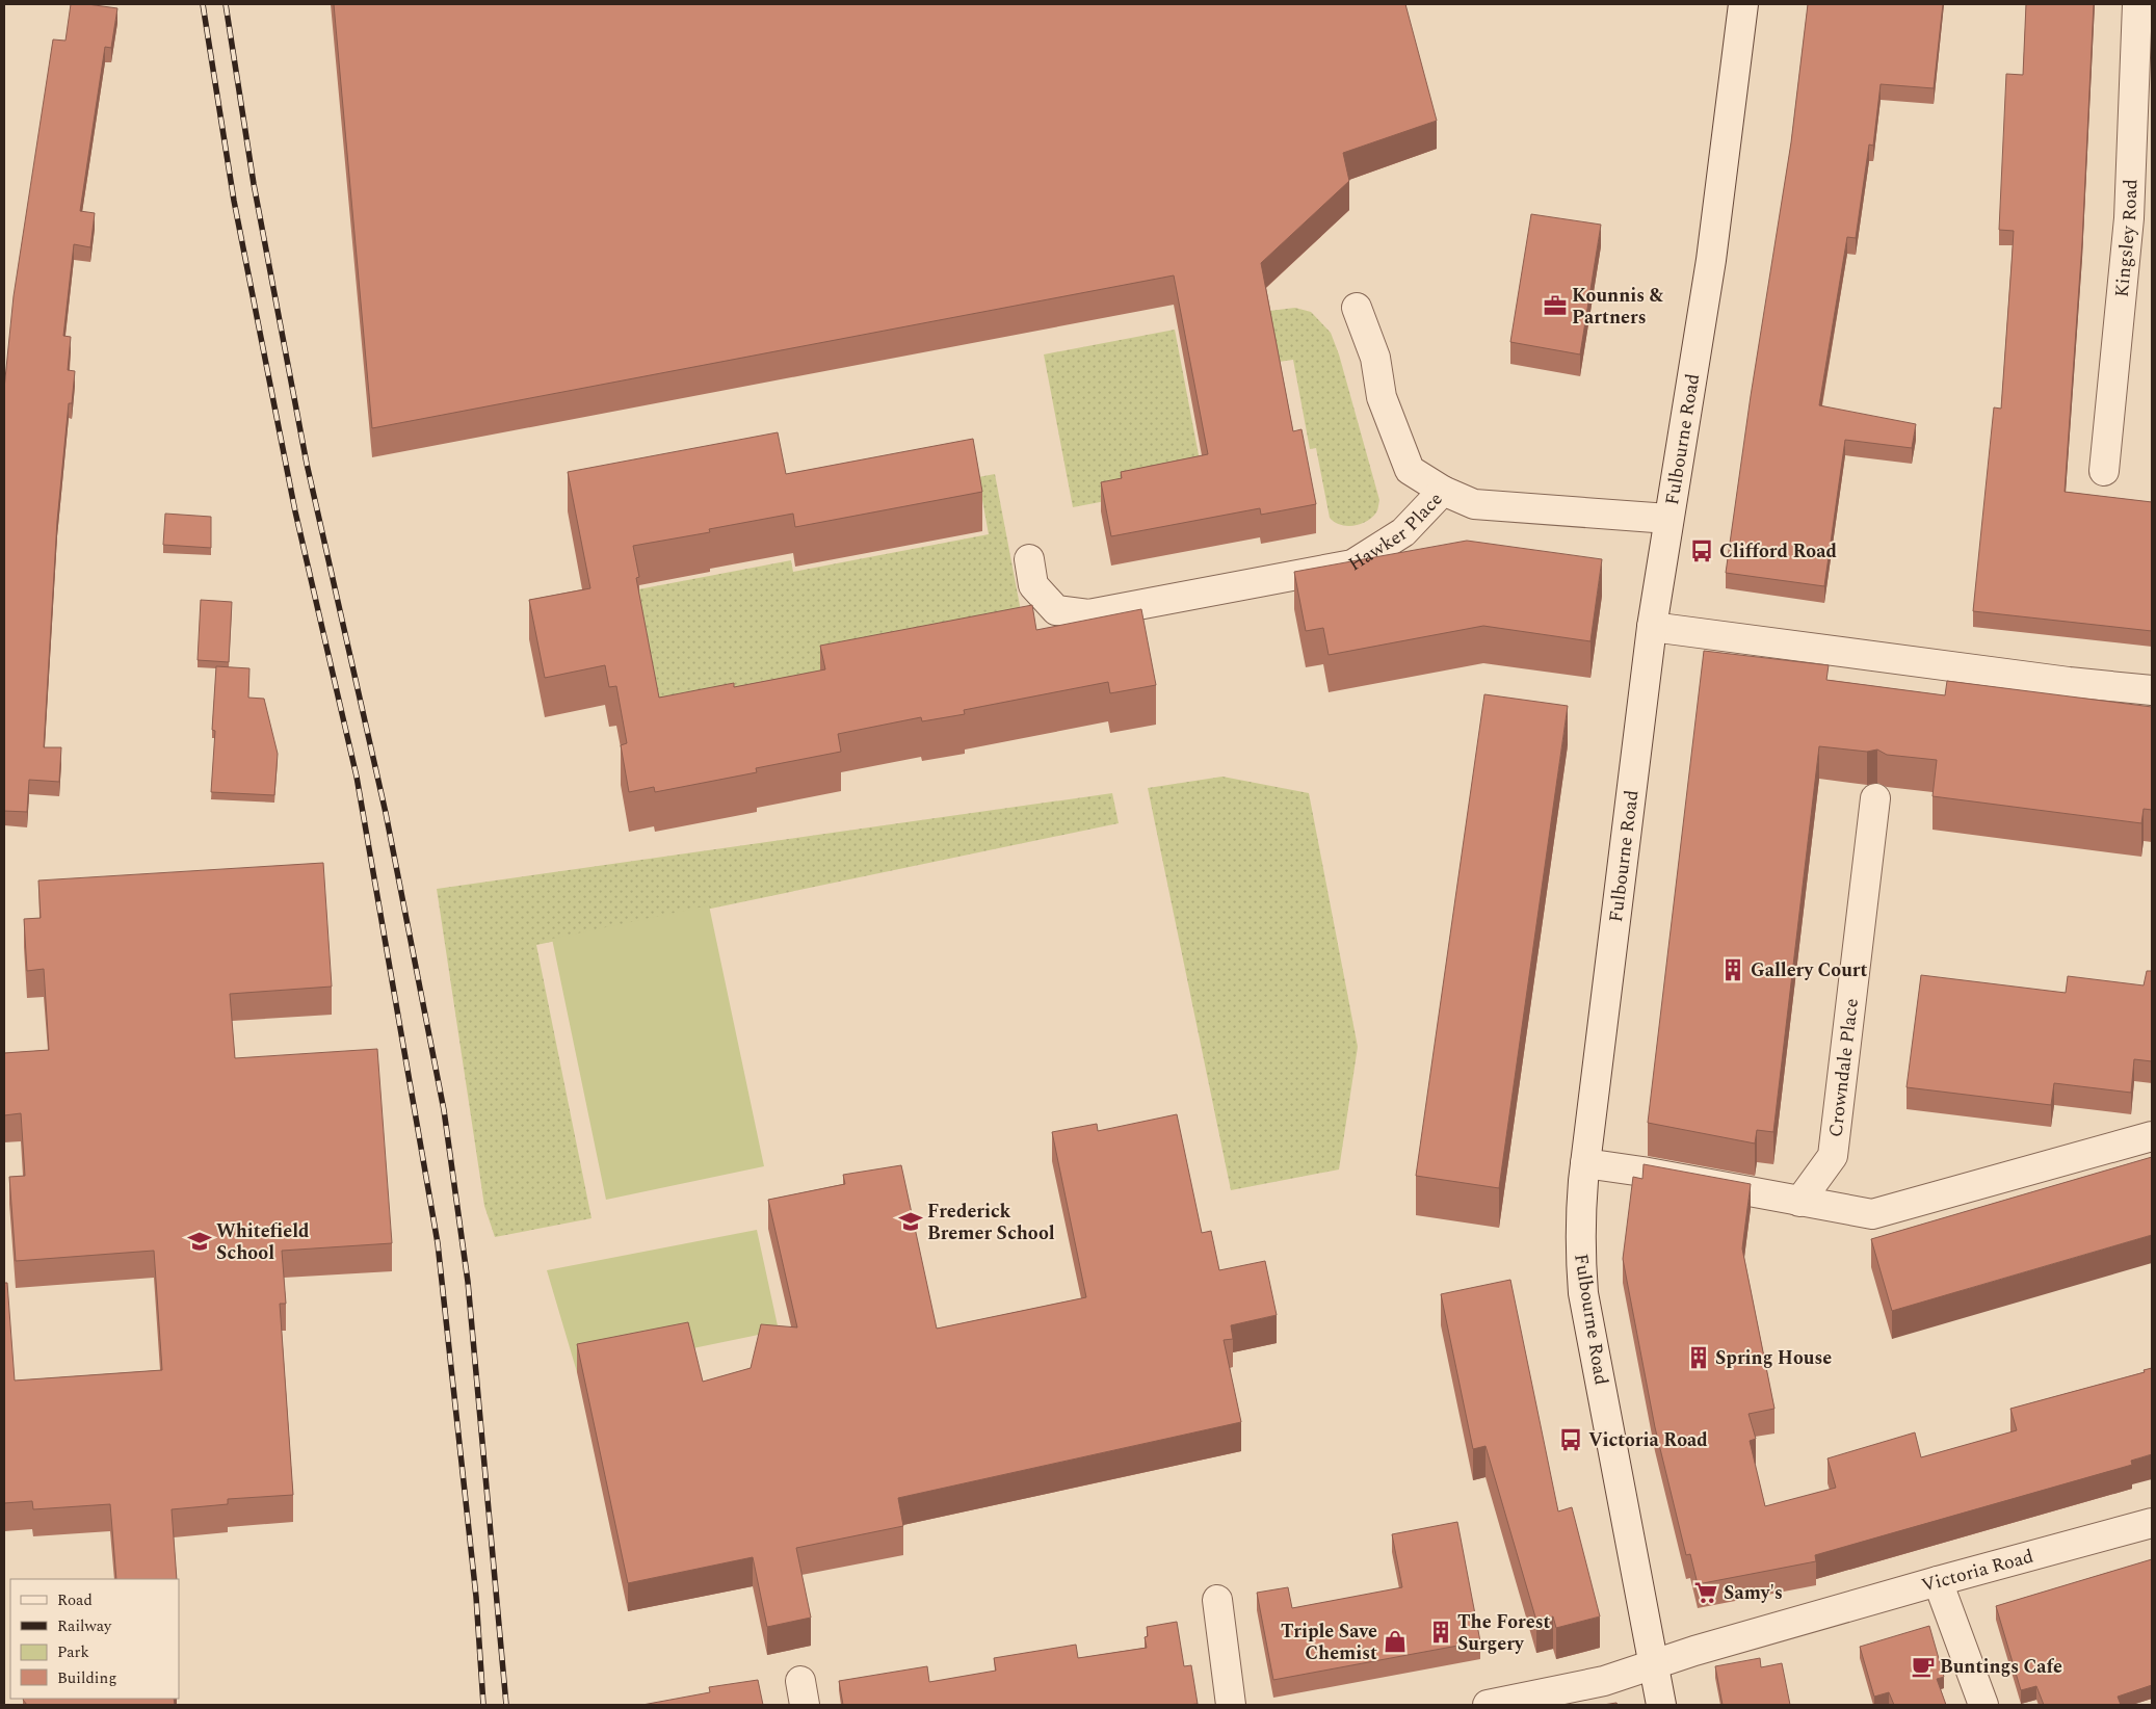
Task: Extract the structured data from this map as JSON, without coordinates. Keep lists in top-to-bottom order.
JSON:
{
  "streets": {
    "street": [
      "Kingsley Road",
      "Fulbourne Road",
      "Hawker Place",
      "Crowndale Place",
      "Victoria Road"
    ]
  },
  "crossings": [
    ["Fulbourne Road", "Hawker Place"],
    ["Fulbourne Road", "Victoria Road"]
  ],
  "places": {
    "office": ["Kounnis & Partners"],
    "bus stop": ["Clifford Road", "Victoria Road"],
    "building": ["Gallery Court", "Spring House", "The Forest Surgery"],
    "school or university": ["Frederick Bremer School", "Whitefield School"],
    "supermarket": ["Samy's"],
    "shop": ["Triple Save Chemist"],
    "cafe": ["Buntings Cafe"]
  },
  "legend": [
    "Road",
    "Railway",
    "Park",
    "Building"
  ]
}
